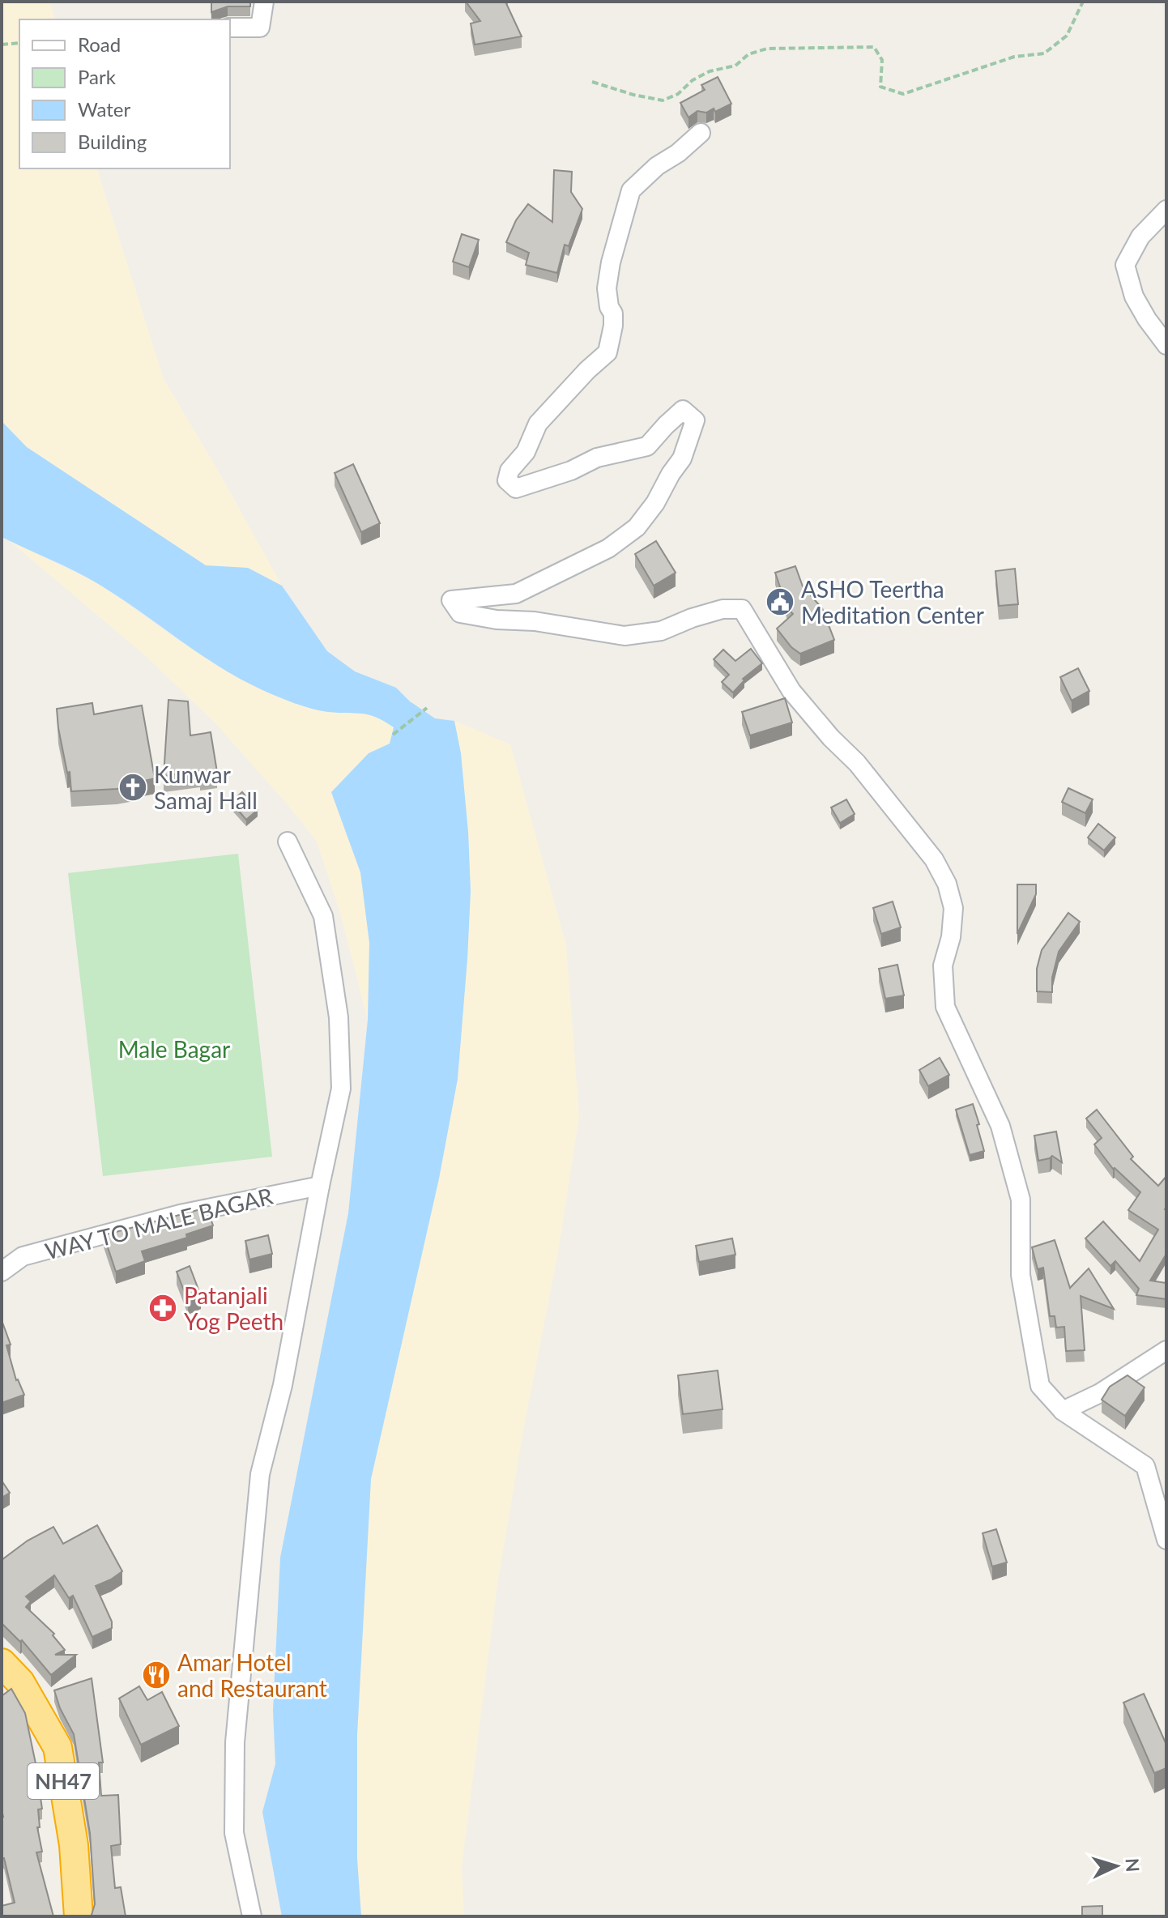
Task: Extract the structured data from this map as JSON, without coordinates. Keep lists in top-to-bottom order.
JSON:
{
  "streets": {
    "highway": ["NH47"],
    "street": ["WAY TO MALE BAGAR"]
  },
  "parks": ["Male Bagar"],
  "places": {
    "public building": ["ASHO Teertha Meditation Center"],
    "church": ["Kunwar Samaj Hall"],
    "pharmacy": ["Patanjali Yog Peeth"],
    "restaurant": ["Amar Hotel and Restaurant"]
  },
  "legend": [
    "Road",
    "Park",
    "Water",
    "Building"
  ],
  "north": "right"
}
